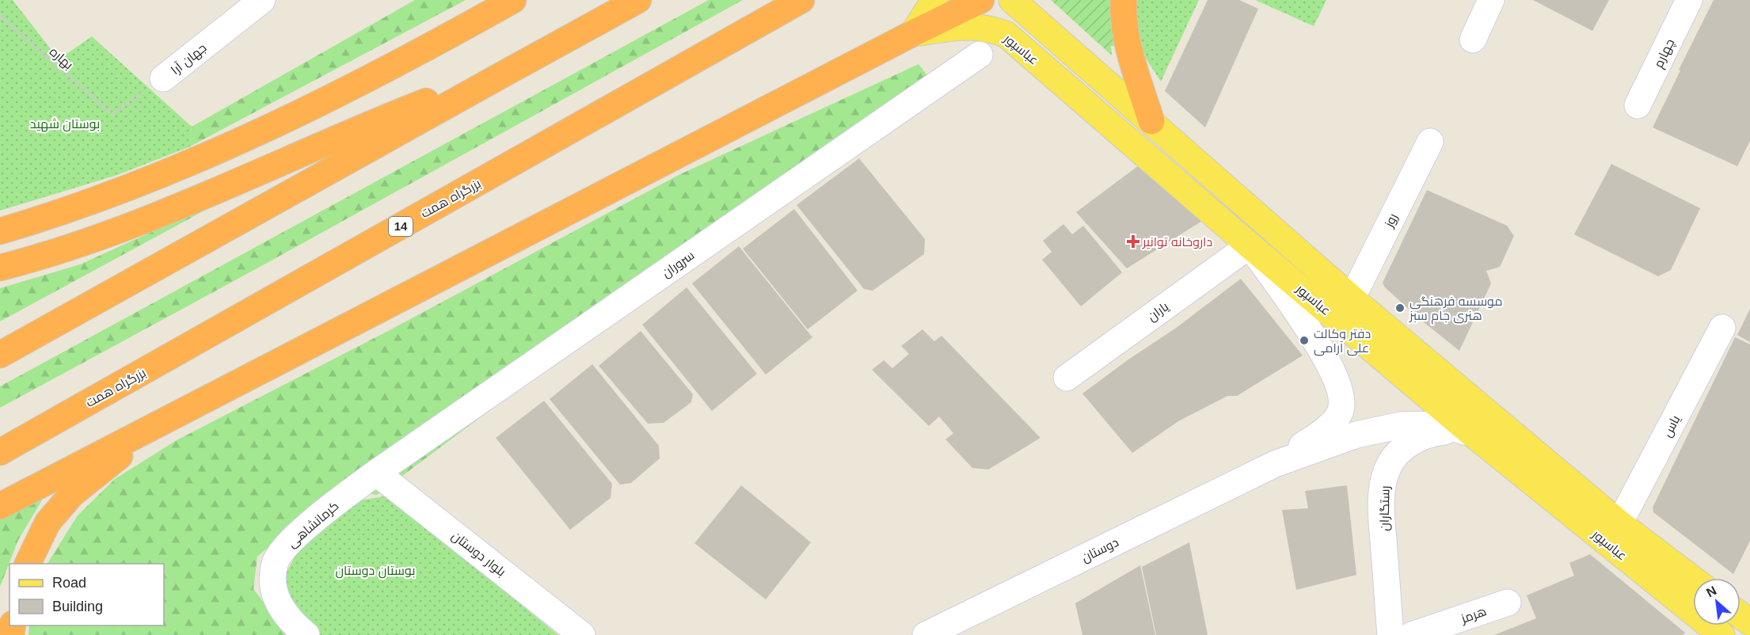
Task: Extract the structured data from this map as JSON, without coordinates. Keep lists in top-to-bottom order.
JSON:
{
  "streets": {
    "highway": ["بزرگراه همت", "14"],
    "main road": ["عباسپور"],
    "street": [
      "چهارم",
      "جهان آرا",
      "روز",
      "سروران",
      "یاران",
      "یاس",
      "رستگاران",
      "کرمانشاهی",
      "دوستان",
      "بلوار دوستان",
      "هرمز"
    ],
    "path": ["بهاره"]
  },
  "crossings": [
    ["عباسپور", "روز"],
    ["عباسپور", "یاران"],
    ["عباسپور", "یاس"],
    ["عباسپور", "رستگاران"],
    ["عباسپور", "دوستان"],
    ["بهاره", "جهان آرا"],
    ["سروران", "کرمانشاهی"],
    ["سروران", "بلوار دوستان"],
    ["یاران", "دوستان"],
    ["رستگاران", "دوستان"],
    ["کرمانشاهی", "بلوار دوستان"]
  ],
  "parks": ["بوستان شهید", "بوستان دوستان"],
  "places": {
    "health": ["داروخانه توانیر"],
    "other": ["موسسه فرهنگی هنری جام سبز", "دفتر وکالت علی آرامی"]
  },
  "legend": ["Road", "Building"],
  "north": "top left"
}
